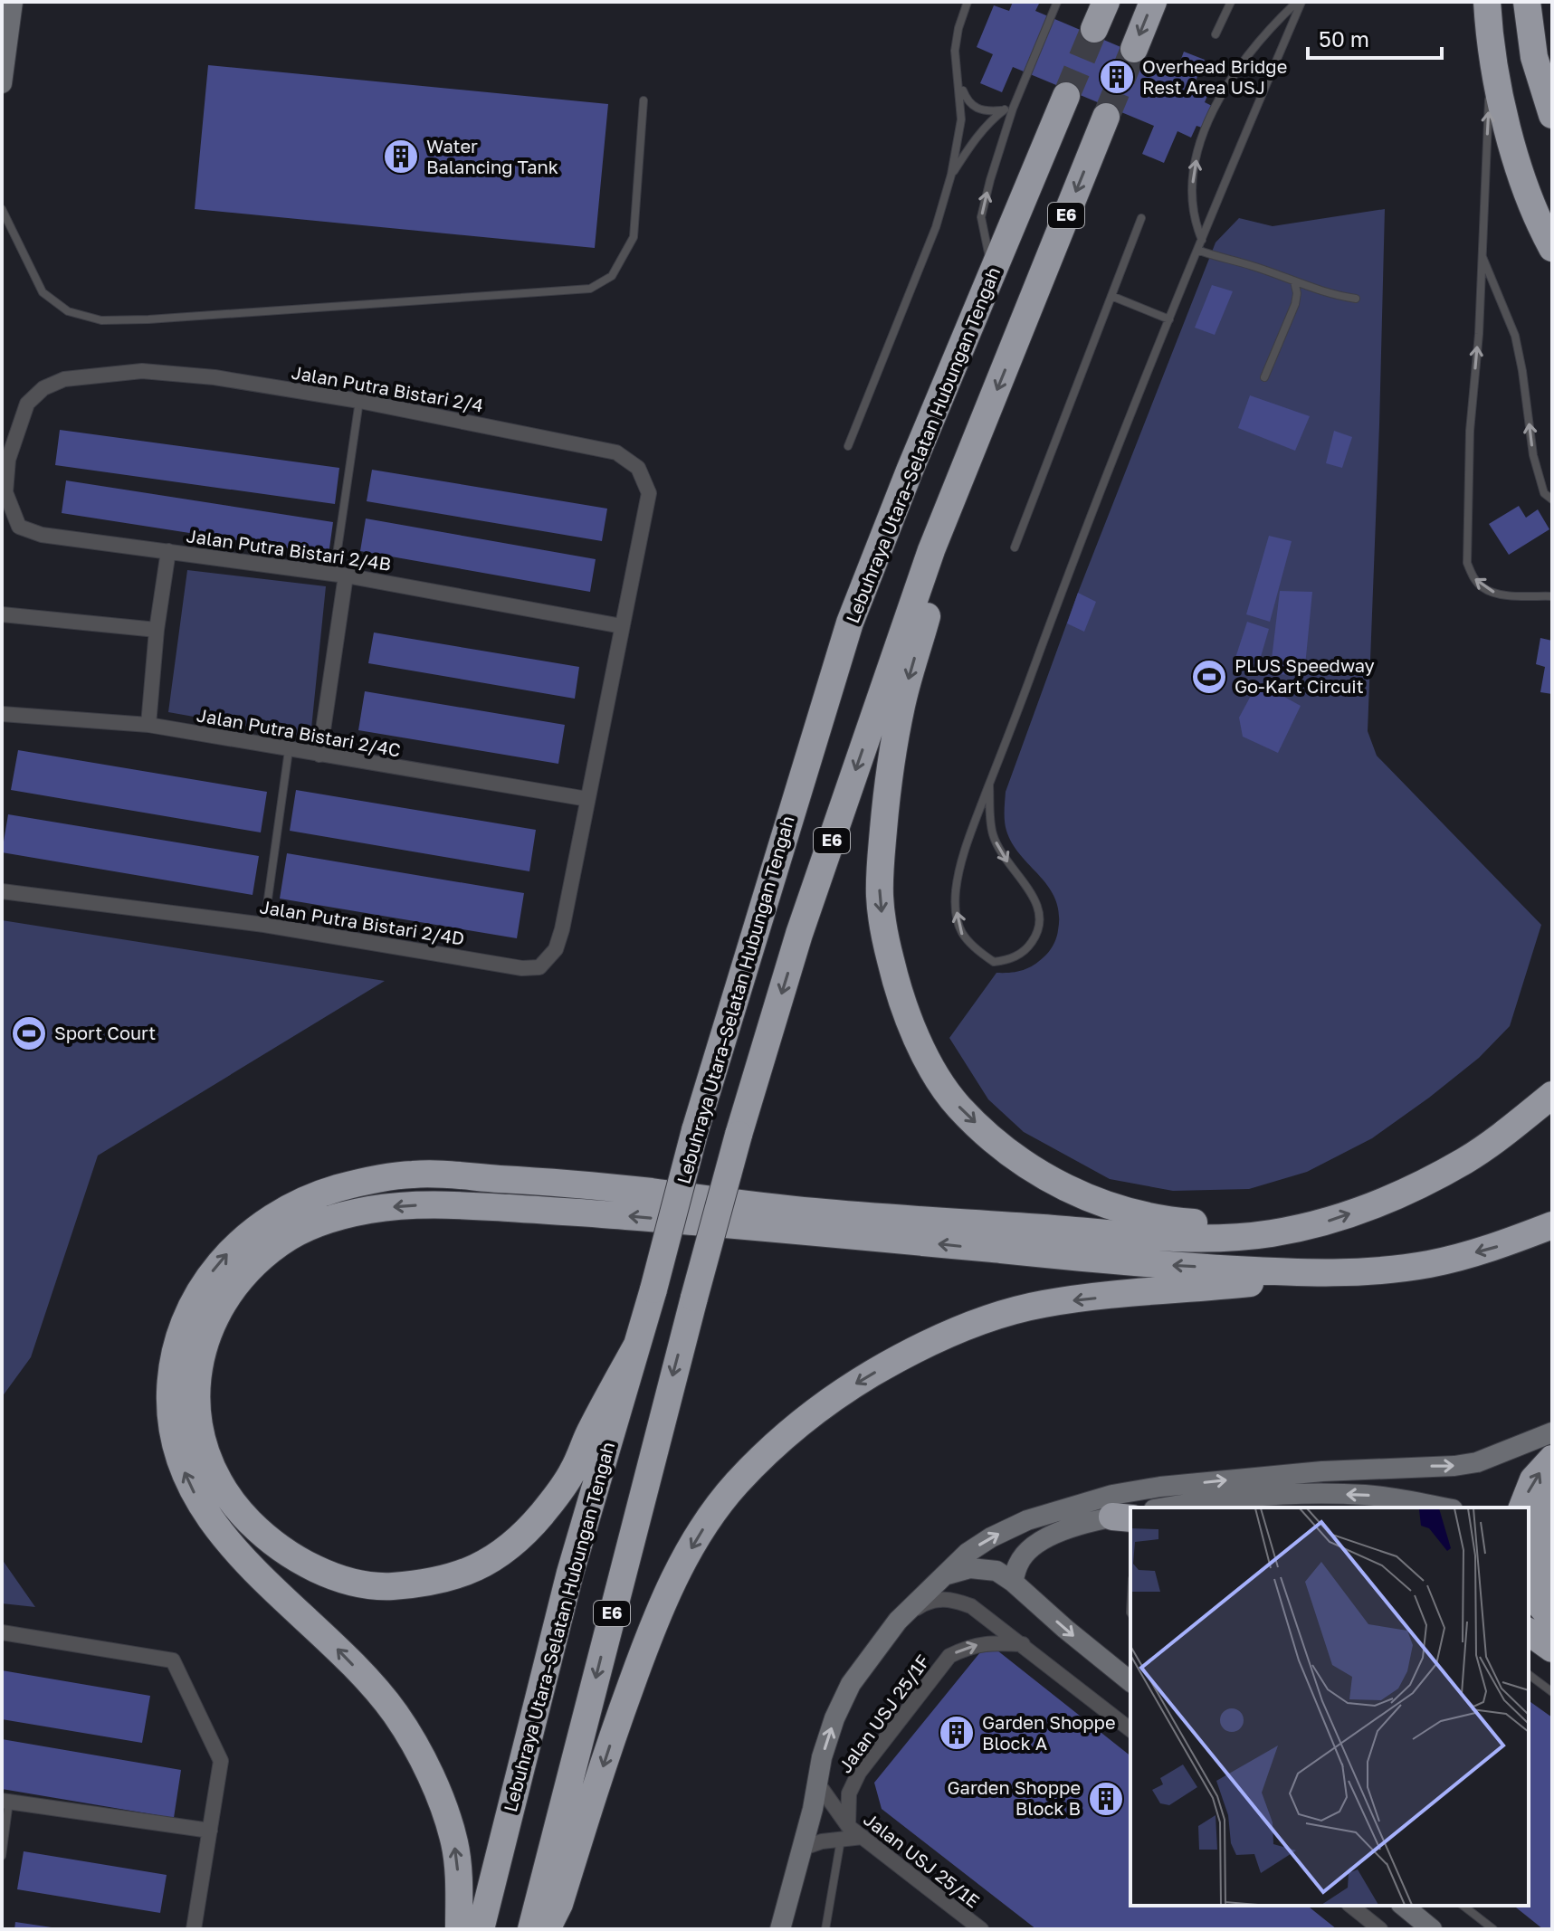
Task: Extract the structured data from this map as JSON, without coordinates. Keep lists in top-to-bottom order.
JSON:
{
  "streets": {
    "highway": ["E6", "Lebuhraya Utara–Selatan Hubungan Tengah"],
    "street": [
      "Jalan Putra Bistari 2/4",
      "Jalan Putra Bistari 2/4B",
      "Jalan Putra Bistari 2/4C",
      "Jalan Putra Bistari 2/4D",
      "Jalan USJ 25/1F",
      "Jalan USJ 25/1E"
    ]
  },
  "crossings": [
    ["Jalan Putra Bistari 2/4", "Jalan Putra Bistari 2/4B"],
    ["Jalan Putra Bistari 2/4", "Jalan Putra Bistari 2/4C"],
    ["Jalan Putra Bistari 2/4", "Jalan Putra Bistari 2/4D"],
    ["Jalan Putra Bistari 2/4C", "Jalan Putra Bistari 2/4D"],
    ["Jalan USJ 25/1F", "Jalan USJ 25/1E"]
  ],
  "places": {
    "building": [
      "Overhead Bridge Rest Area USJ",
      "Water Balancing Tank",
      "Garden Shoppe Block A",
      "Garden Shoppe Block B"
    ],
    "sports": ["PLUS Speedway Go-Kart Circuit", "Sport Court"]
  },
  "scale_bar": "50 m"
}
